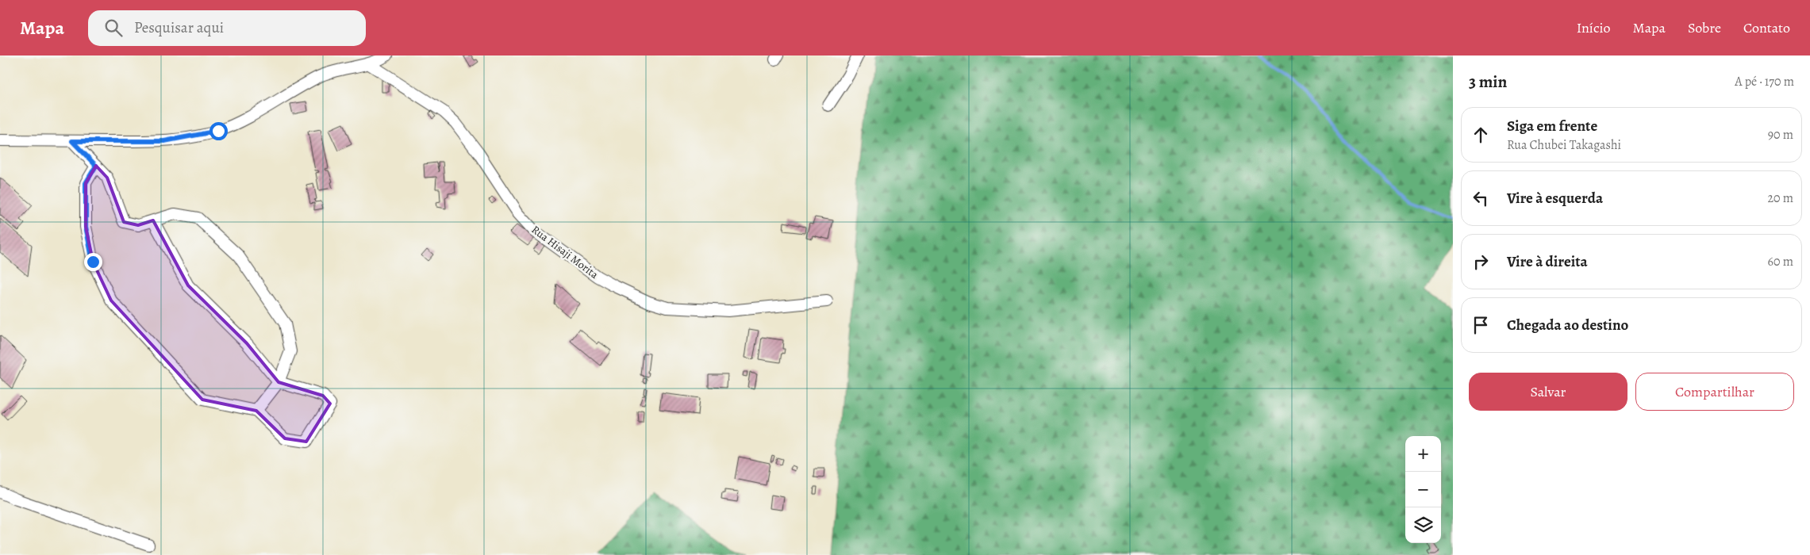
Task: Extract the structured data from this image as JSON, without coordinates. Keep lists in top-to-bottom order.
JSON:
{
  "streets": {
    "street": ["Rua Hisaji Morita"]
  },
  "page": {
    "header": "Mapa",
    "search": "Pesquisar aqui",
    "nav": [
      "Início",
      "Mapa",
      "Sobre",
      "Contato"
    ],
    "heading": ["3 min", "A pé · 170 m"],
    "list": [
      ["Siga em frente", "Rua Chubei Takagashi", "90 m"],
      ["Vire à esquerda", "20 m"],
      ["Vire à direita", "60 m"],
      "Chegada ao destino"
    ],
    "buttons": ["Salvar", "Compartilhar"],
    "map_buttons": ["+", "−"]
  }
}
